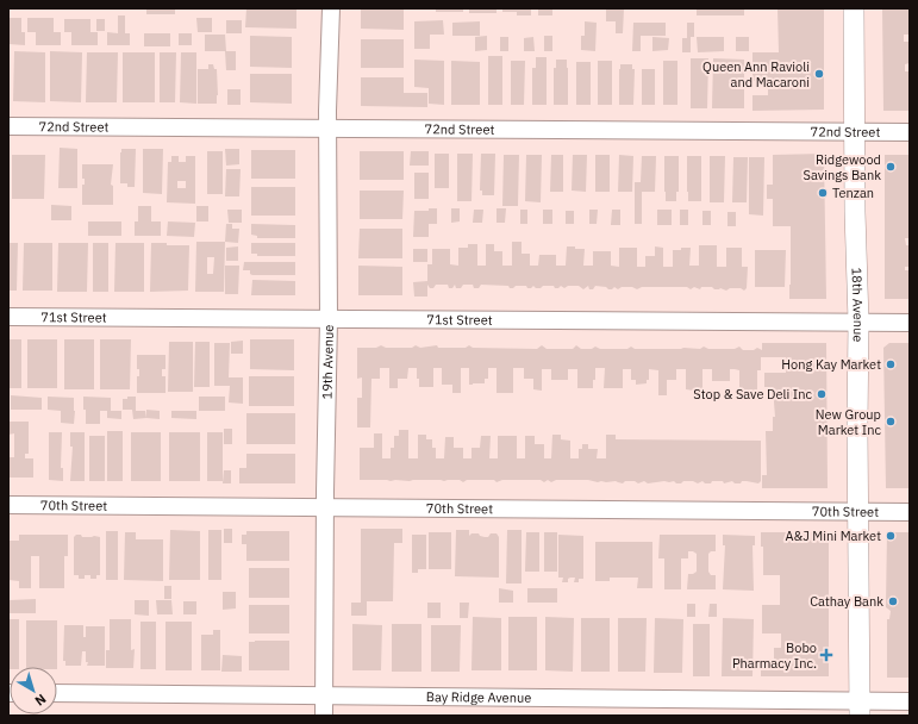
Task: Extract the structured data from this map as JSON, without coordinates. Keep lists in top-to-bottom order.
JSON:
{
  "streets": {
    "street": [
      "72nd Street",
      "18th Avenue",
      "71st Street",
      "19th Avenue",
      "70th Street",
      "Bay Ridge Avenue"
    ]
  },
  "crossings": [
    ["72nd Street", "18th Avenue"],
    ["72nd Street", "19th Avenue"],
    ["18th Avenue", "71st Street"],
    ["18th Avenue", "70th Street"],
    ["18th Avenue", "Bay Ridge Avenue"],
    ["71st Street", "19th Avenue"],
    ["19th Avenue", "70th Street"],
    ["19th Avenue", "Bay Ridge Avenue"]
  ],
  "places": {
    "other": [
      "Queen Ann Ravioli and Macaroni",
      "Ridgewood Savings Bank",
      "Tenzan",
      "Hong Kay Market",
      "Stop & Save Deli Inc",
      "New Group Market Inc",
      "A&J Mini Market",
      "Cathay Bank"
    ],
    "health": ["Bobo Pharmacy Inc."]
  },
  "north": "bottom right"
}
